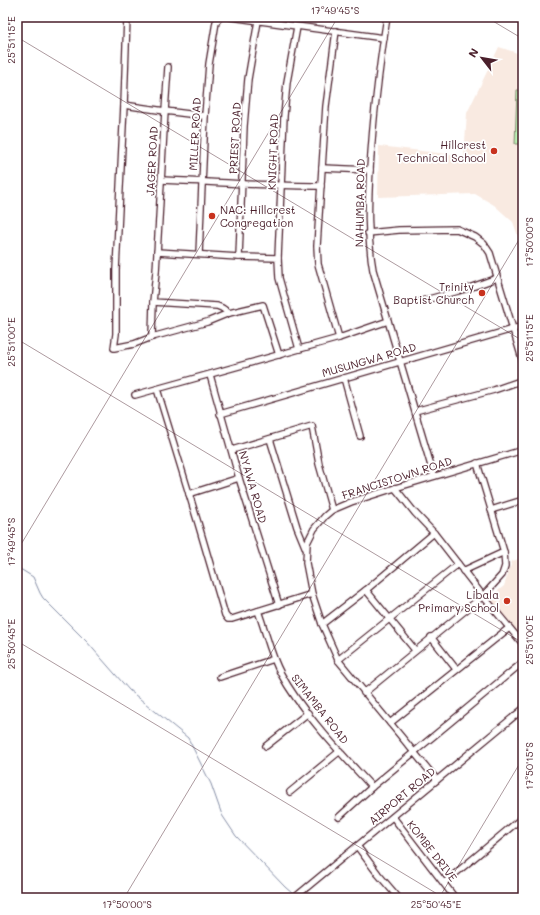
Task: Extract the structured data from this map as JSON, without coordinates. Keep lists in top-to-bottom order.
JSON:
{
  "streets": {
    "street": [
      "MILLER ROAD",
      "PRIEST ROAD",
      "KNIGHT ROAD",
      "JAGER ROAD",
      "NAHUMBA ROAD",
      "MUSUNGWA ROAD",
      "FRANCISTOWN ROAD",
      "NYAWA ROAD",
      "SIMAMBA ROAD",
      "AIRPORT ROAD",
      "KOMBE DRIVE"
    ]
  },
  "crossings": [
    ["MILLER ROAD", "JAGER ROAD"],
    ["NAHUMBA ROAD", "MUSUNGWA ROAD"],
    ["NAHUMBA ROAD", "FRANCISTOWN ROAD"],
    ["MUSUNGWA ROAD", "NYAWA ROAD"],
    ["FRANCISTOWN ROAD", "AIRPORT ROAD"],
    ["AIRPORT ROAD", "KOMBE DRIVE"]
  ],
  "places": [
    "Hillcrest Technical School",
    "NAC: Hillcrest Congregation",
    "Trinity Baptist Church",
    "Libala Primary School"
  ],
  "north": "top left",
  "coordinates": [
    "17°49'45\"S",
    "25°51'15\"E",
    "17°50'00\"S",
    "25°51'00\"E",
    "25°50'45\"E",
    "17°50'15\"S"
  ]
}
